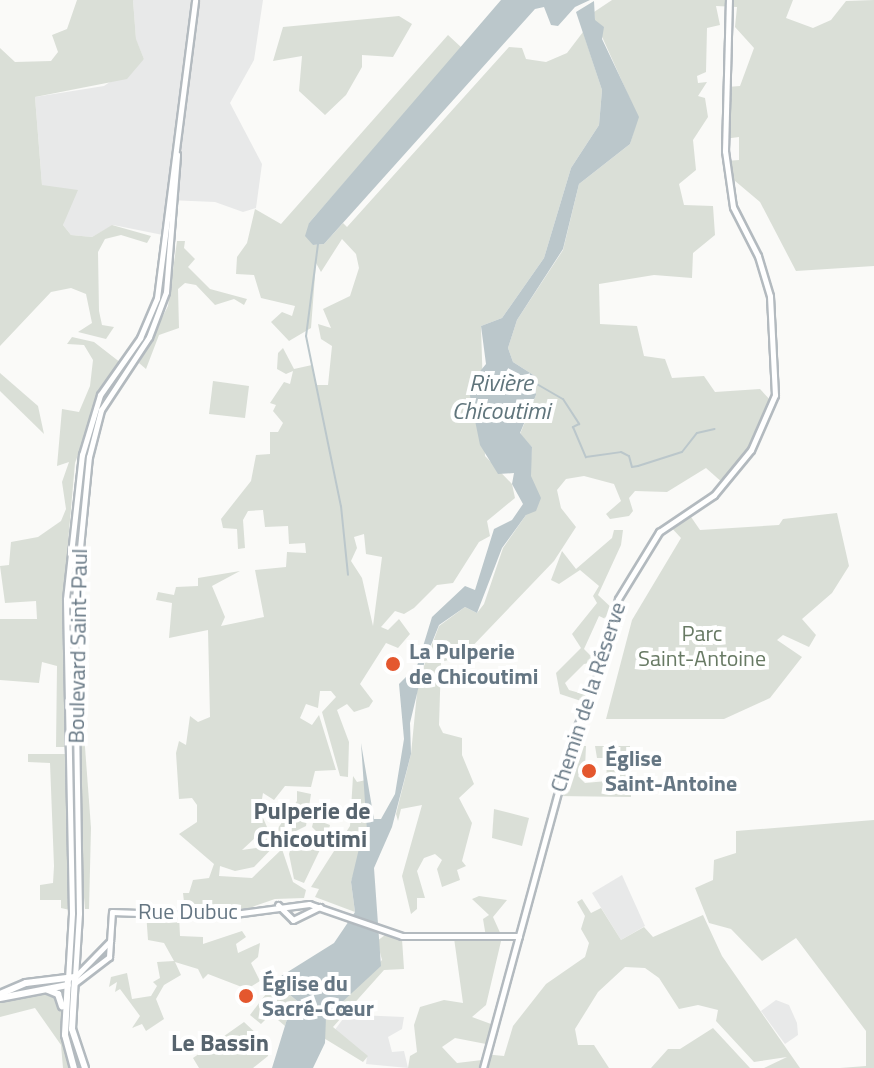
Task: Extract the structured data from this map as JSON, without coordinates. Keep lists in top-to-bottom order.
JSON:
{
  "streets": {
    "main road": ["Boulevard Saint-Paul", "Chemin de la Réserve", "Rue Dubuc"]
  },
  "crossings": [
    ["Chemin de la Réserve", "Rue Dubuc"]
  ],
  "districts": ["Pulperie de Chicoutimi", "Le Bassin"],
  "water": ["Rivière Chicoutimi"],
  "parks": ["Parc Saint-Antoine"],
  "places": ["La Pulperie de Chicoutimi", "Église Saint-Antoine", "Église du Sacré-Cœur"]
}
